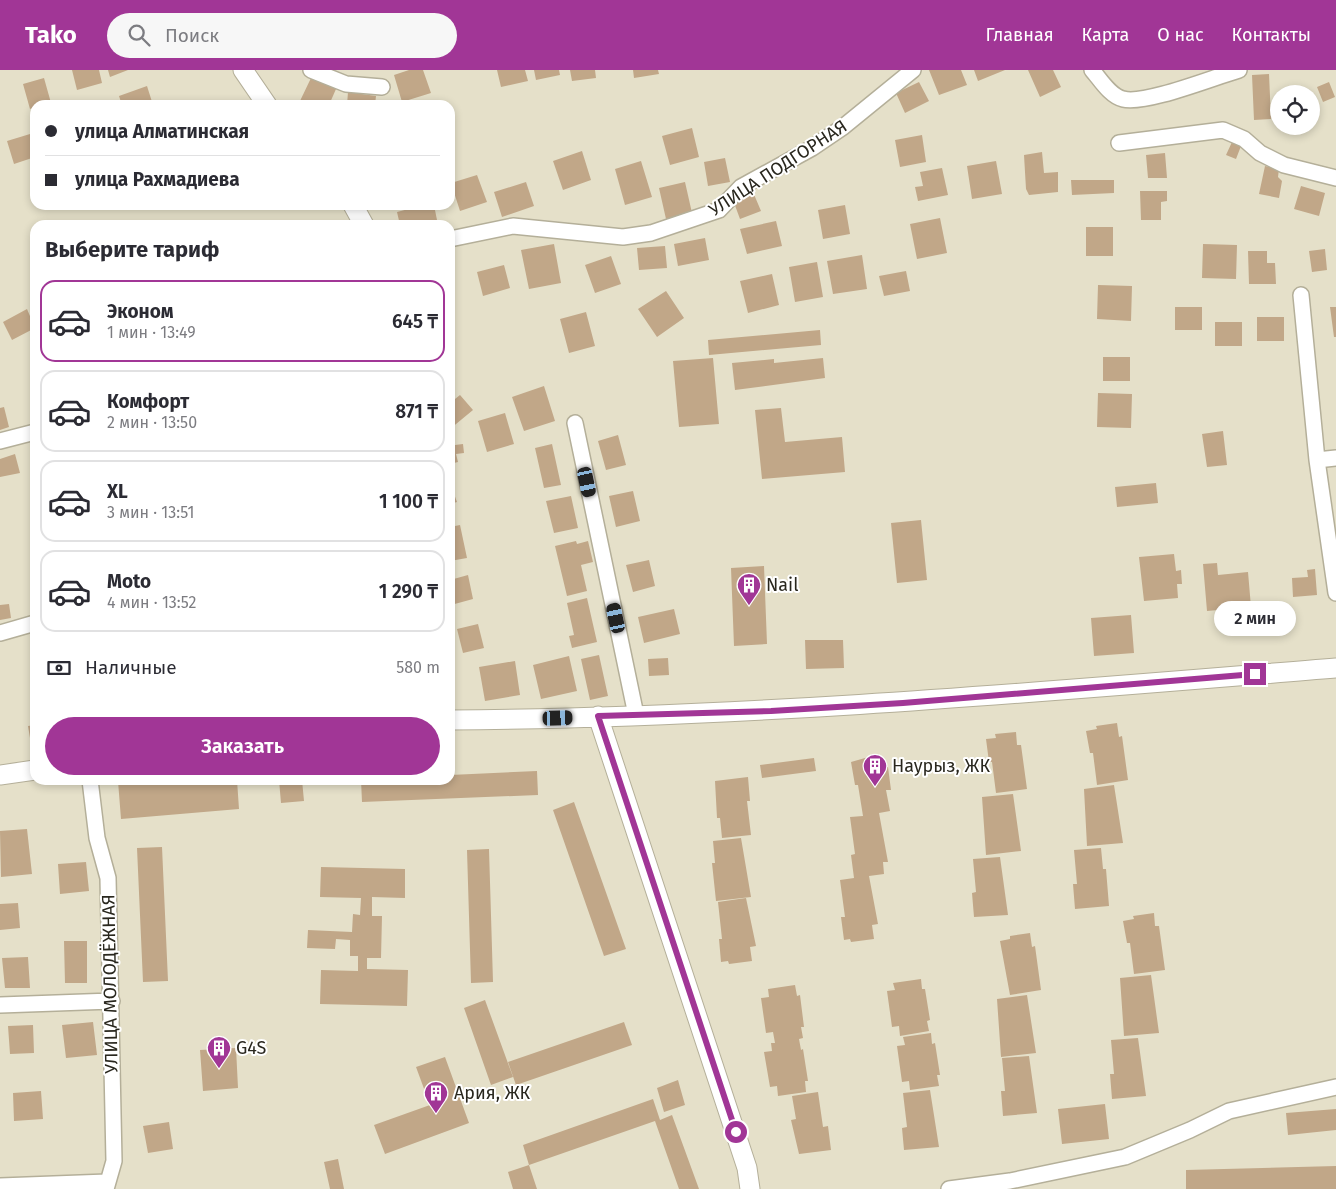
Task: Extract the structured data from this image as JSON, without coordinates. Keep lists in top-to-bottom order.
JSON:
{
  "streets": {
    "street": ["УЛИЦА ПОДГОРНАЯ", "УЛИЦА МОЛОДЁЖНАЯ"]
  },
  "places": {
    "building": [
      "Nail",
      "Наурыз, ЖК",
      "G4S",
      "Ария, ЖК"
    ]
  },
  "page": {
    "header": "Tako",
    "search": "Поиск",
    "nav": [
      "Главная",
      "Карта",
      "О нас",
      "Контакты"
    ],
    "banner": ["улица Алматинская", "улица Рахмадиева"],
    "heading": "Выберите тариф",
    "list": [
      {
        "name": "Эконом",
        "note": "1 мин · 13:49",
        "value": "645 ₸"
      },
      {
        "name": "Комфорт",
        "note": "2 мин · 13:50",
        "value": "871 ₸"
      },
      {
        "name": "XL",
        "note": "3 мин · 13:51",
        "value": "1 100 ₸"
      },
      {
        "name": "Moto",
        "note": "4 мин · 13:52",
        "value": "1 290 ₸"
      }
    ],
    "bubble": "2 мин",
    "pay": ["Наличные", "580 m"],
    "buttons": "Заказать"
  }
}
